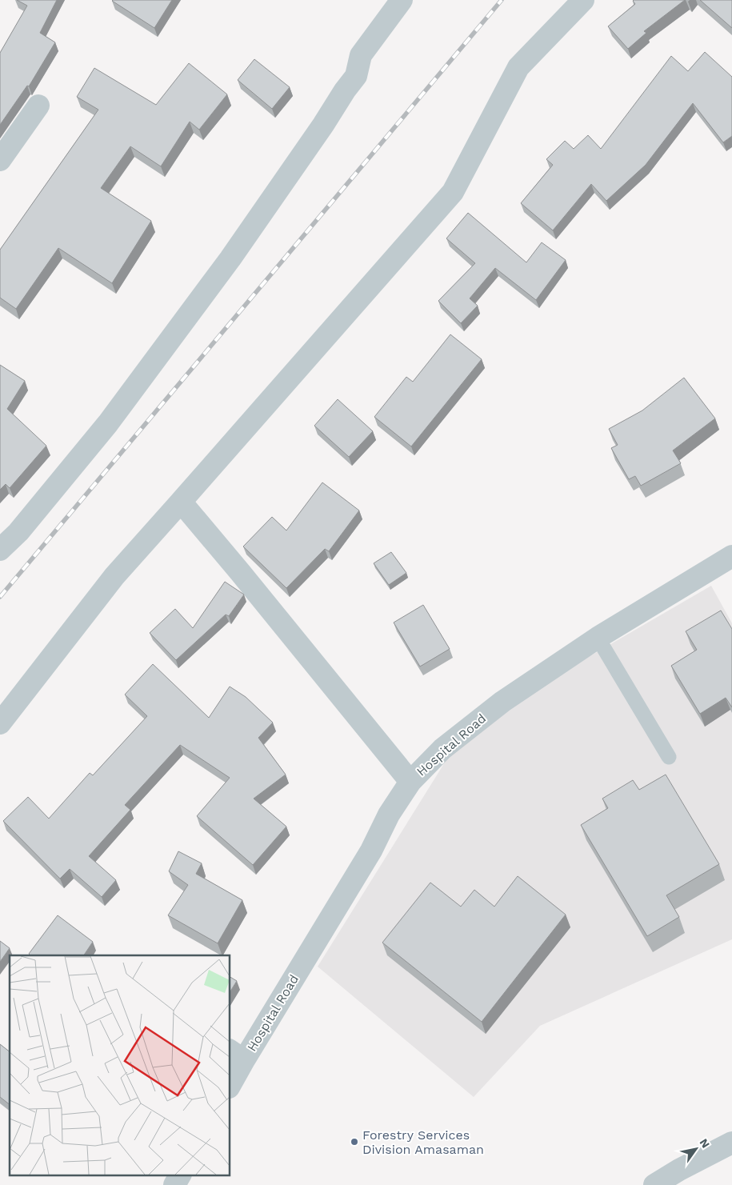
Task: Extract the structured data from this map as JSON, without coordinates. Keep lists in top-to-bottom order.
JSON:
{
  "streets": {
    "street": ["Hospital Road"]
  },
  "places": ["Forestry Services Division Amasaman"],
  "north": "top right"
}
